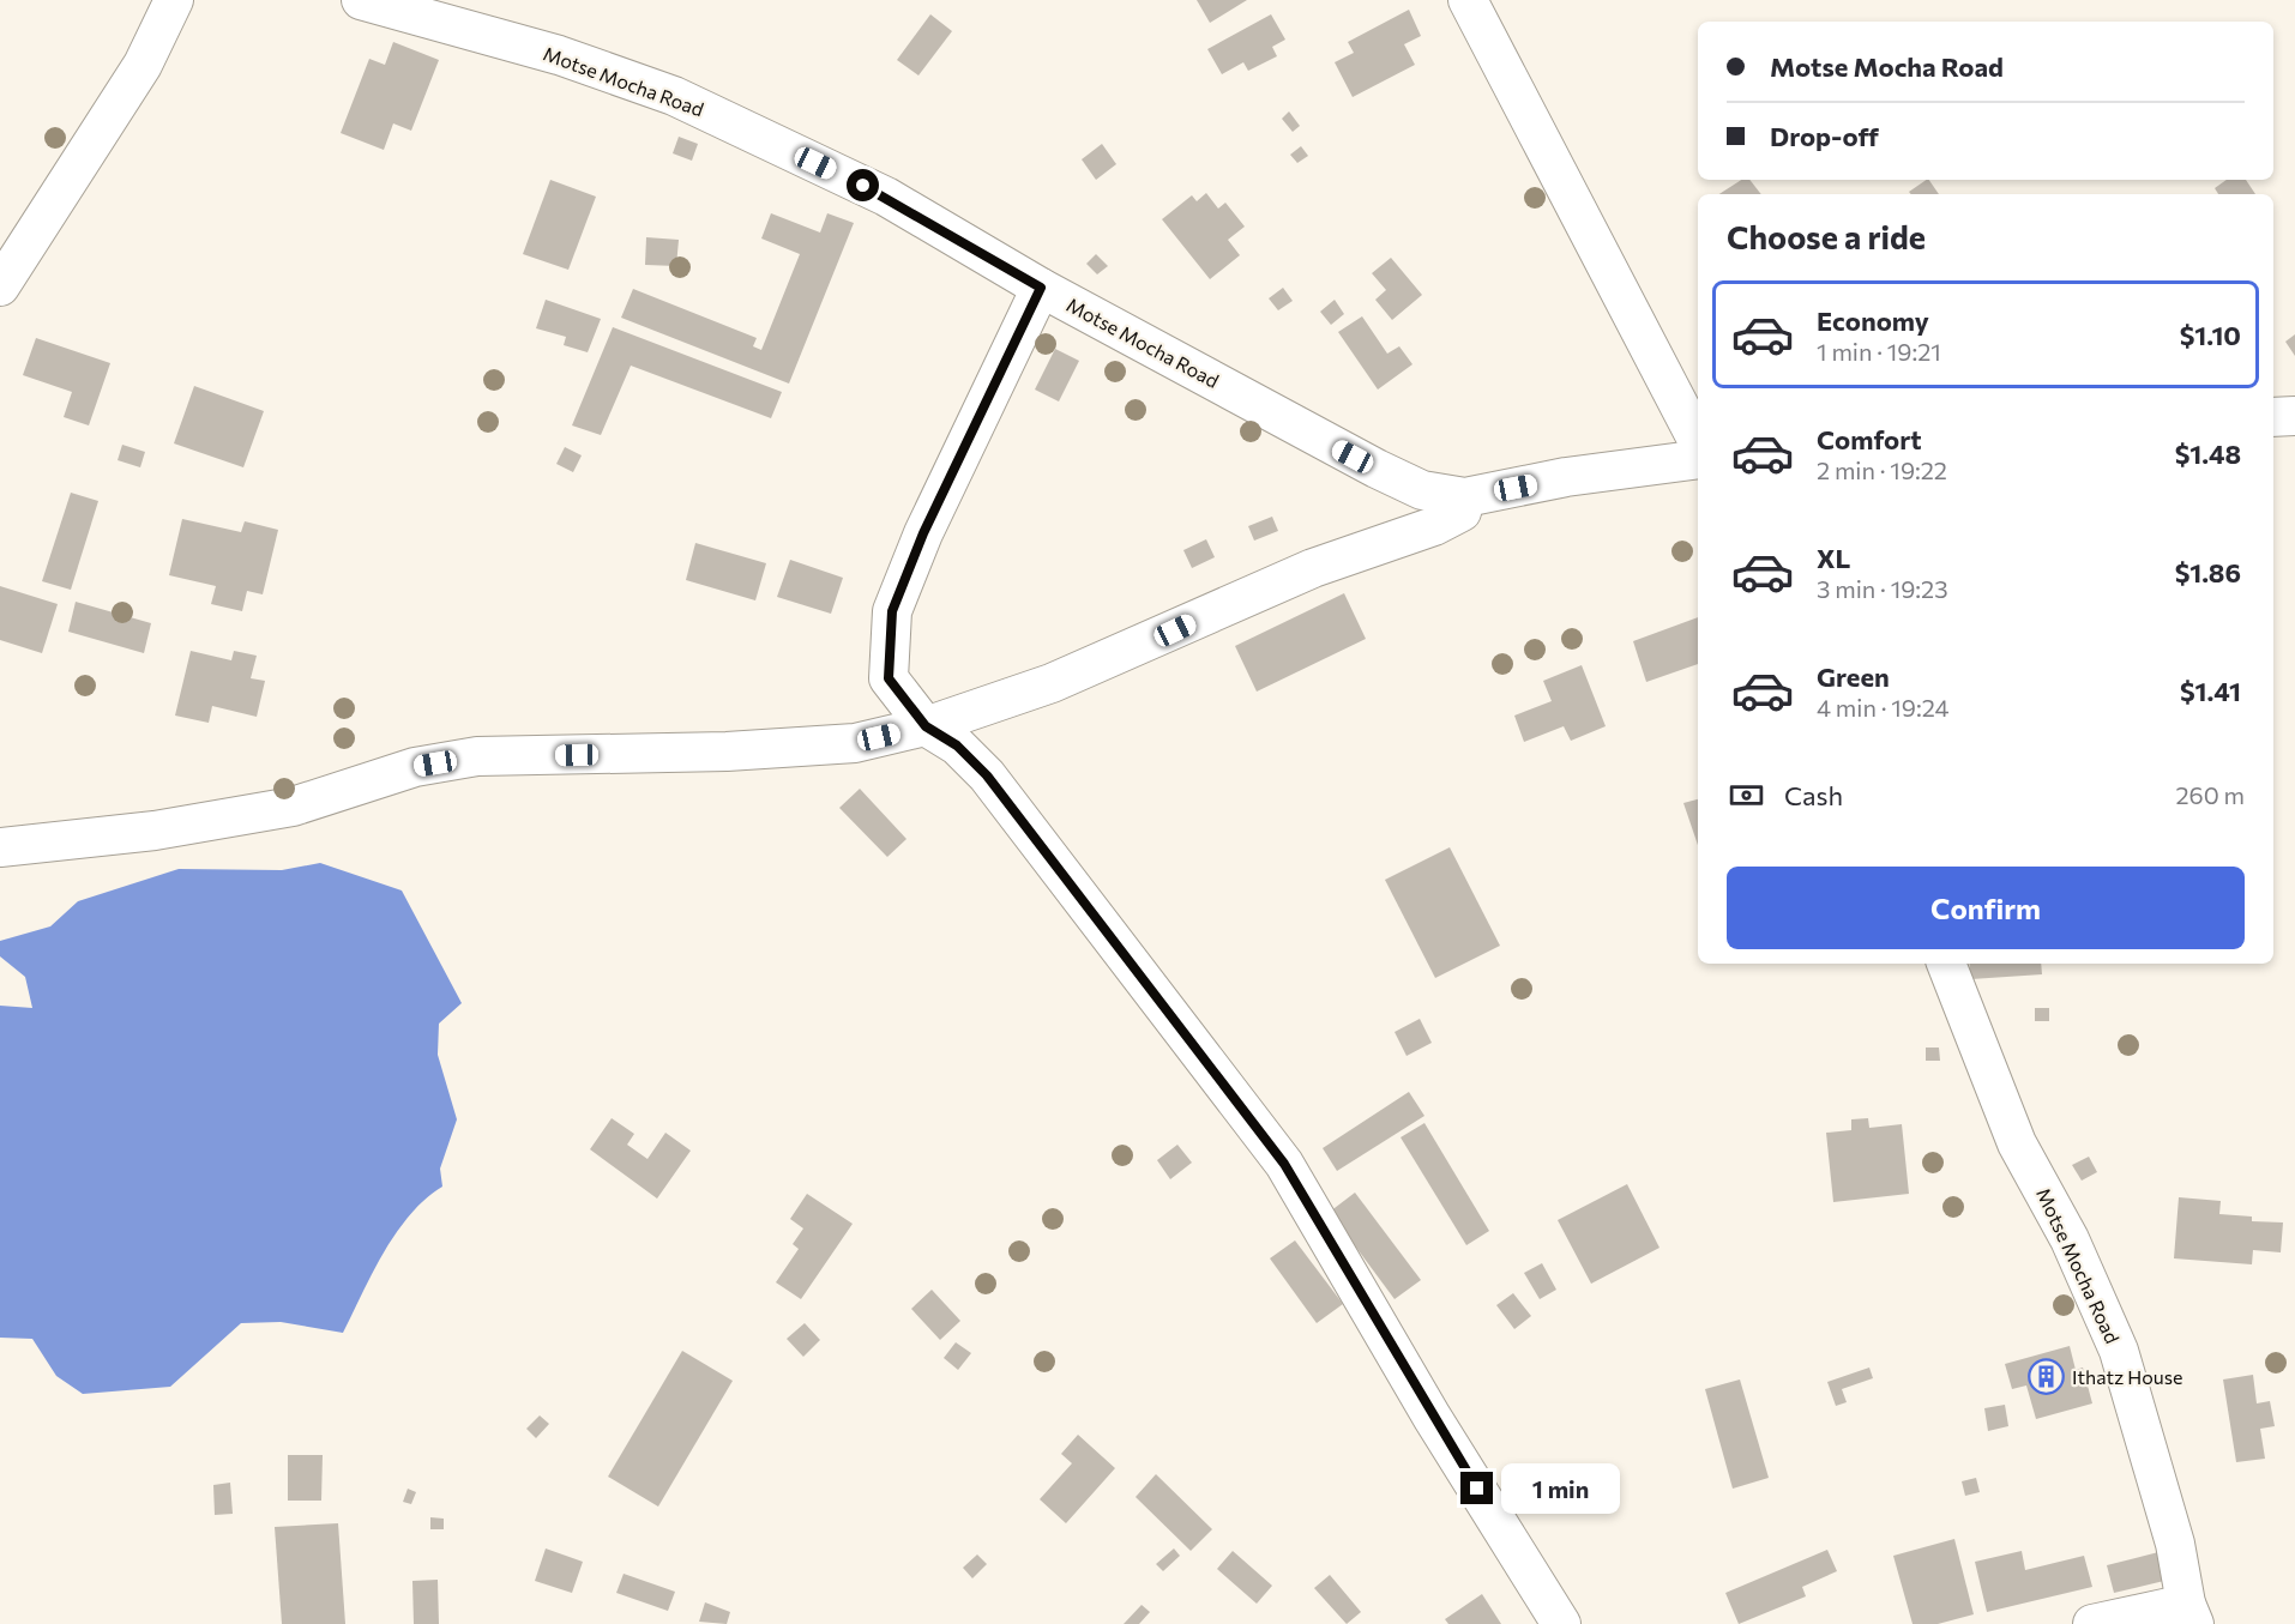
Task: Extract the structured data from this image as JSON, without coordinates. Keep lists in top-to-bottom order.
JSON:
{
  "streets": {
    "street": ["Motse Mocha Road"]
  },
  "places": {
    "building": ["Ithatz House"]
  },
  "page": {
    "banner": ["Motse Mocha Road", "Drop-off"],
    "heading": "Choose a ride",
    "list": [
      {
        "name": "Economy",
        "note": "1 min · 19:21",
        "value": "$1.10"
      },
      {
        "name": "Comfort",
        "note": "2 min · 19:22",
        "value": "$1.48"
      },
      {
        "name": "XL",
        "note": "3 min · 19:23",
        "value": "$1.86"
      },
      {
        "name": "Green",
        "note": "4 min · 19:24",
        "value": "$1.41"
      }
    ],
    "pay": ["Cash", "260 m"],
    "buttons": "Confirm",
    "bubble": "1 min"
  }
}
